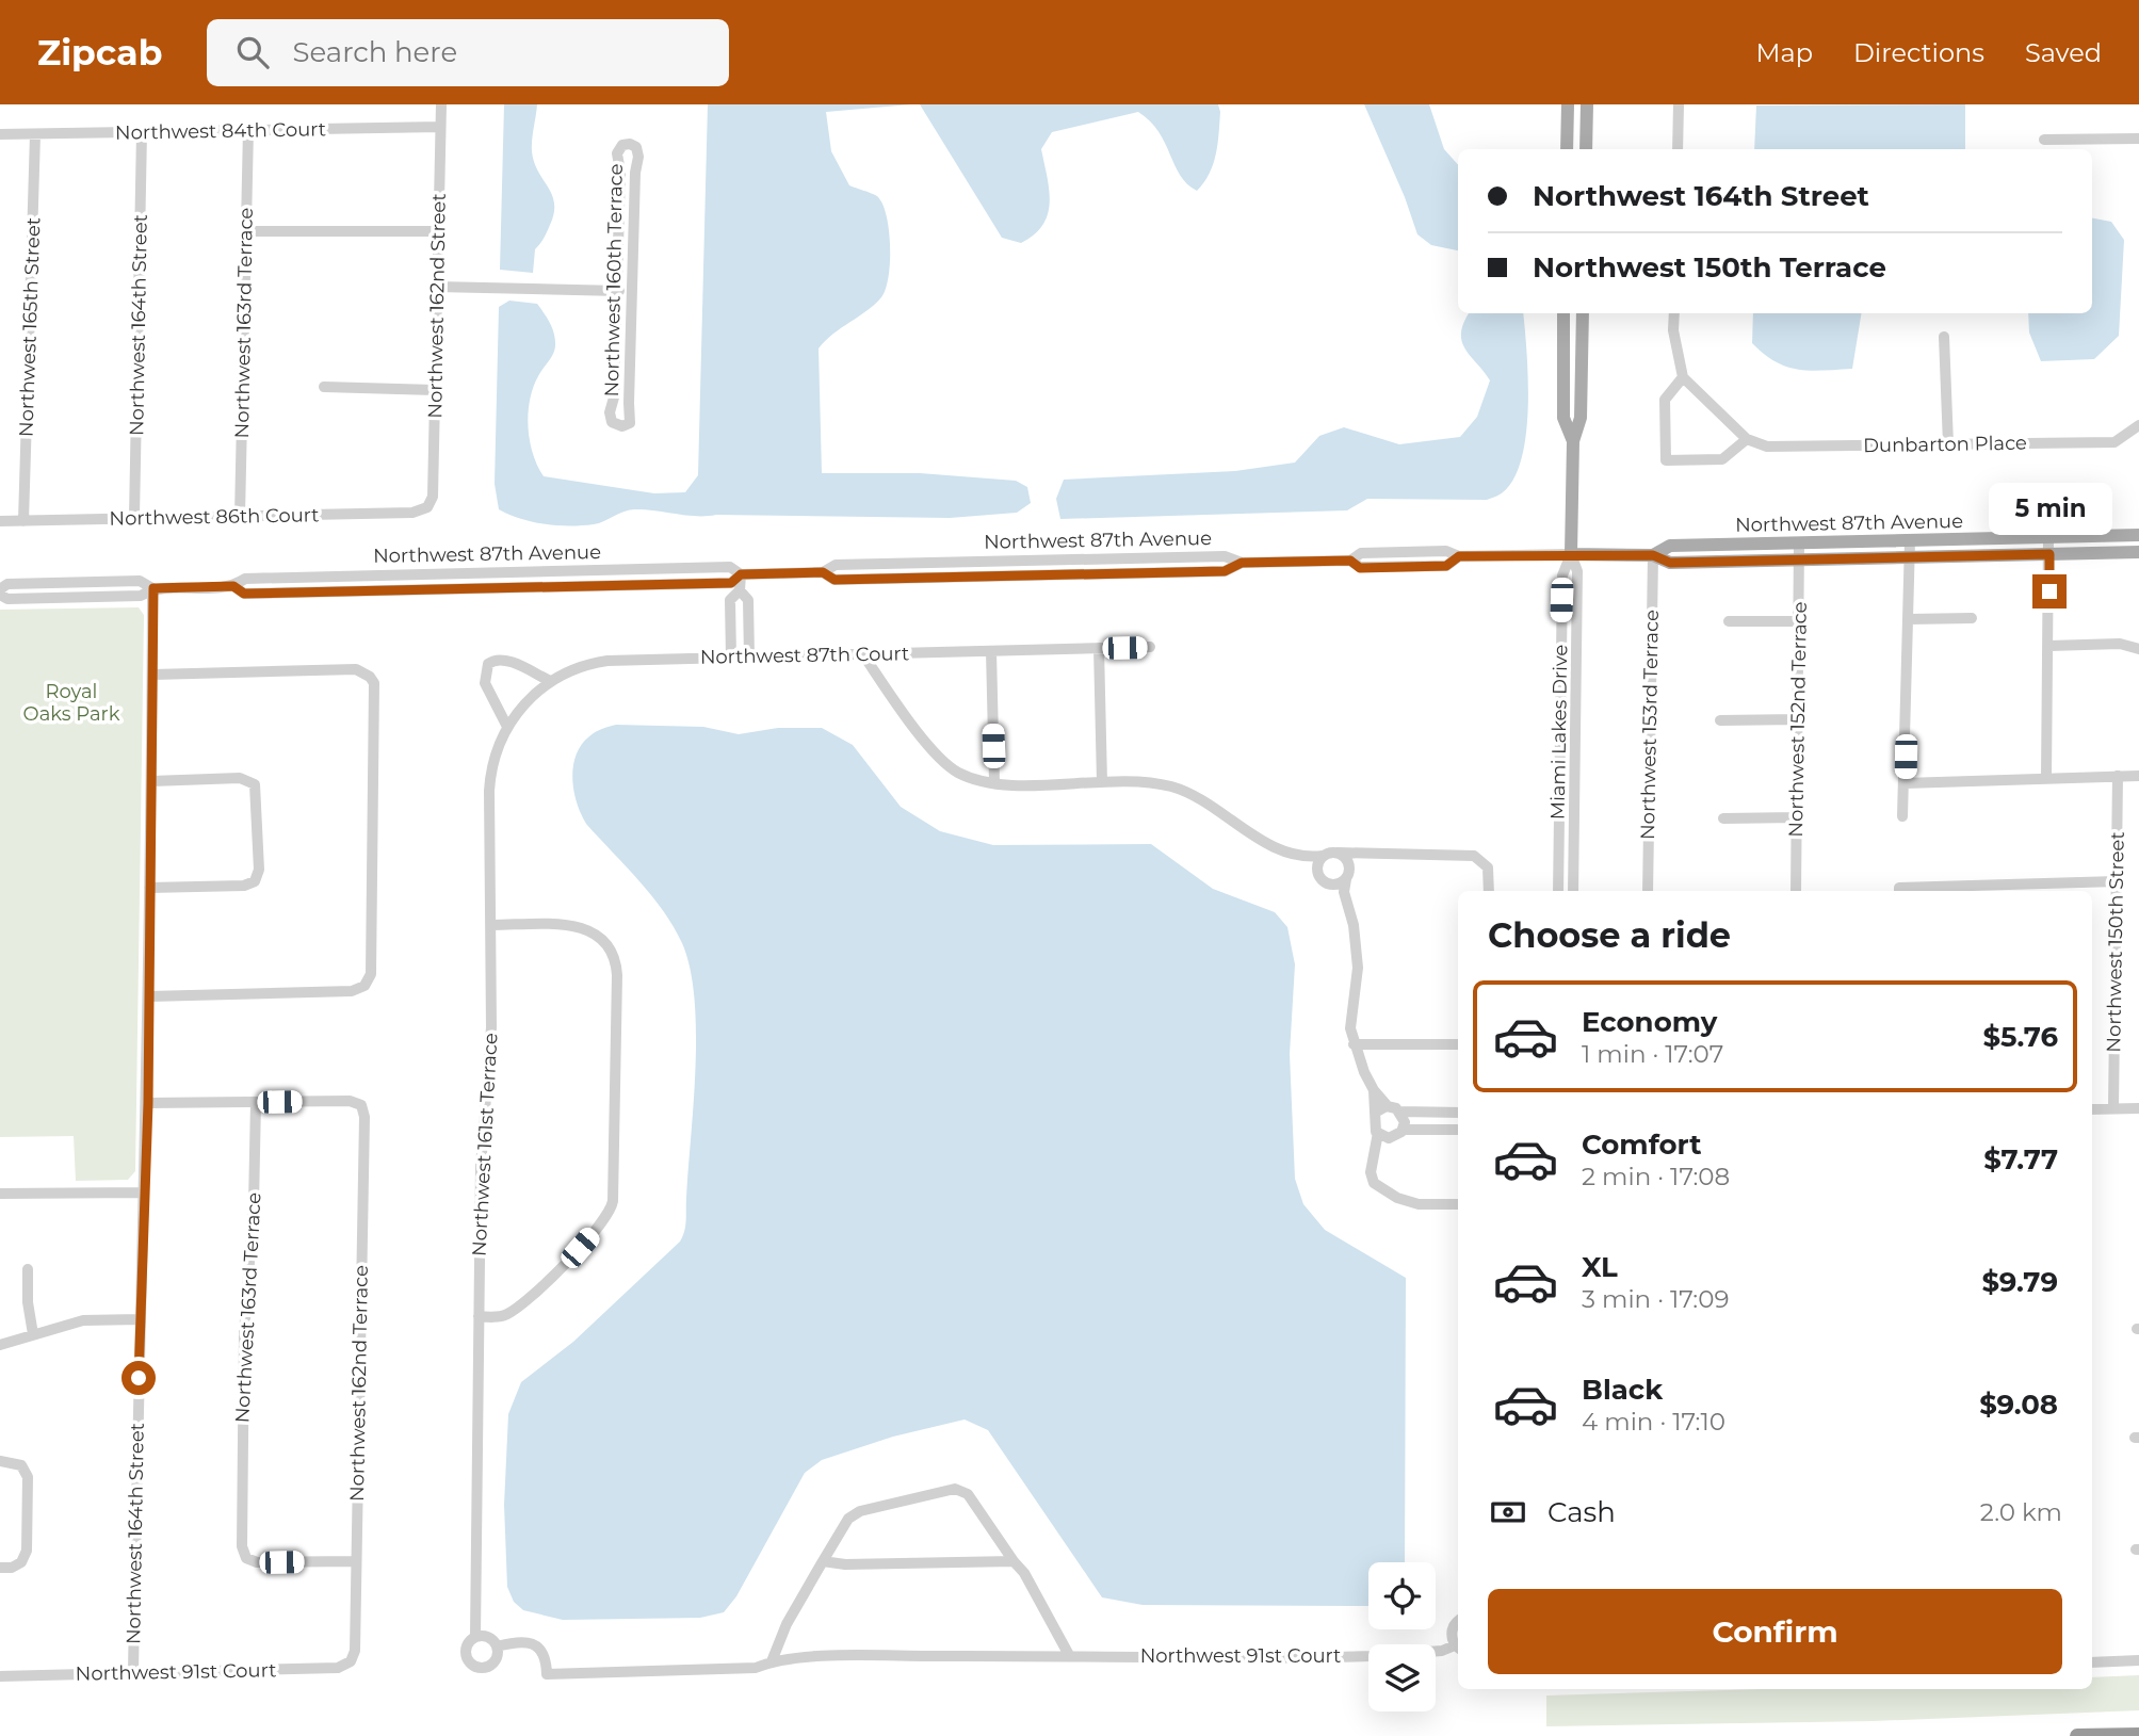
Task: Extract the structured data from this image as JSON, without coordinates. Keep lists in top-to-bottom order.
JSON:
{
  "streets": {
    "main road": ["Northwest 87th Avenue"],
    "street": [
      "Northwest 84th Court",
      "Northwest 160th Terrace",
      "Northwest 162nd Street",
      "Northwest 163rd Terrace",
      "Northwest 164th Street",
      "Northwest 165th Street",
      "Dunbarton Place",
      "Northwest 86th Court",
      "Northwest 87th Court",
      "Northwest 152nd Terrace",
      "Northwest 153rd Terrace",
      "Miami Lakes Drive",
      "Northwest 150th Street",
      "Northwest 161st Terrace",
      "Northwest 162nd Terrace",
      "Northwest 91st Court"
    ]
  },
  "crossings": [
    ["Northwest 84th Court", "Northwest 162nd Street"],
    ["Northwest 84th Court", "Northwest 163rd Terrace"],
    ["Northwest 84th Court", "Northwest 164th Street"],
    ["Northwest 84th Court", "Northwest 165th Street"],
    ["Northwest 162nd Street", "Northwest 86th Court"],
    ["Northwest 163rd Terrace", "Northwest 86th Court"],
    ["Northwest 163rd Terrace", "Northwest 162nd Terrace"],
    ["Northwest 164th Street", "Northwest 86th Court"],
    ["Northwest 164th Street", "Northwest 87th Avenue"],
    ["Northwest 164th Street", "Northwest 91st Court"],
    ["Northwest 165th Street", "Northwest 86th Court"],
    ["Northwest 87th Avenue", "Northwest 152nd Terrace"],
    ["Northwest 87th Avenue", "Northwest 153rd Terrace"],
    ["Northwest 87th Avenue", "Miami Lakes Drive"],
    ["Northwest 87th Court", "Northwest 161st Terrace"],
    ["Northwest 161st Terrace", "Northwest 91st Court"],
    ["Northwest 162nd Terrace", "Northwest 91st Court"]
  ],
  "parks": ["Royal Oaks Park"],
  "page": {
    "header": "Zipcab",
    "search": "Search here",
    "nav": ["Map", "Directions", "Saved"],
    "banner": ["Northwest 164th Street", "Northwest 150th Terrace"],
    "bubble": "5 min",
    "heading": "Choose a ride",
    "list": [
      {
        "name": "Economy",
        "note": "1 min · 17:07",
        "value": "$5.76"
      },
      {
        "name": "Comfort",
        "note": "2 min · 17:08",
        "value": "$7.77"
      },
      {
        "name": "XL",
        "note": "3 min · 17:09",
        "value": "$9.79"
      },
      {
        "name": "Black",
        "note": "4 min · 17:10",
        "value": "$9.08"
      }
    ],
    "pay": ["Cash", "2.0 km"],
    "buttons": "Confirm"
  }
}
